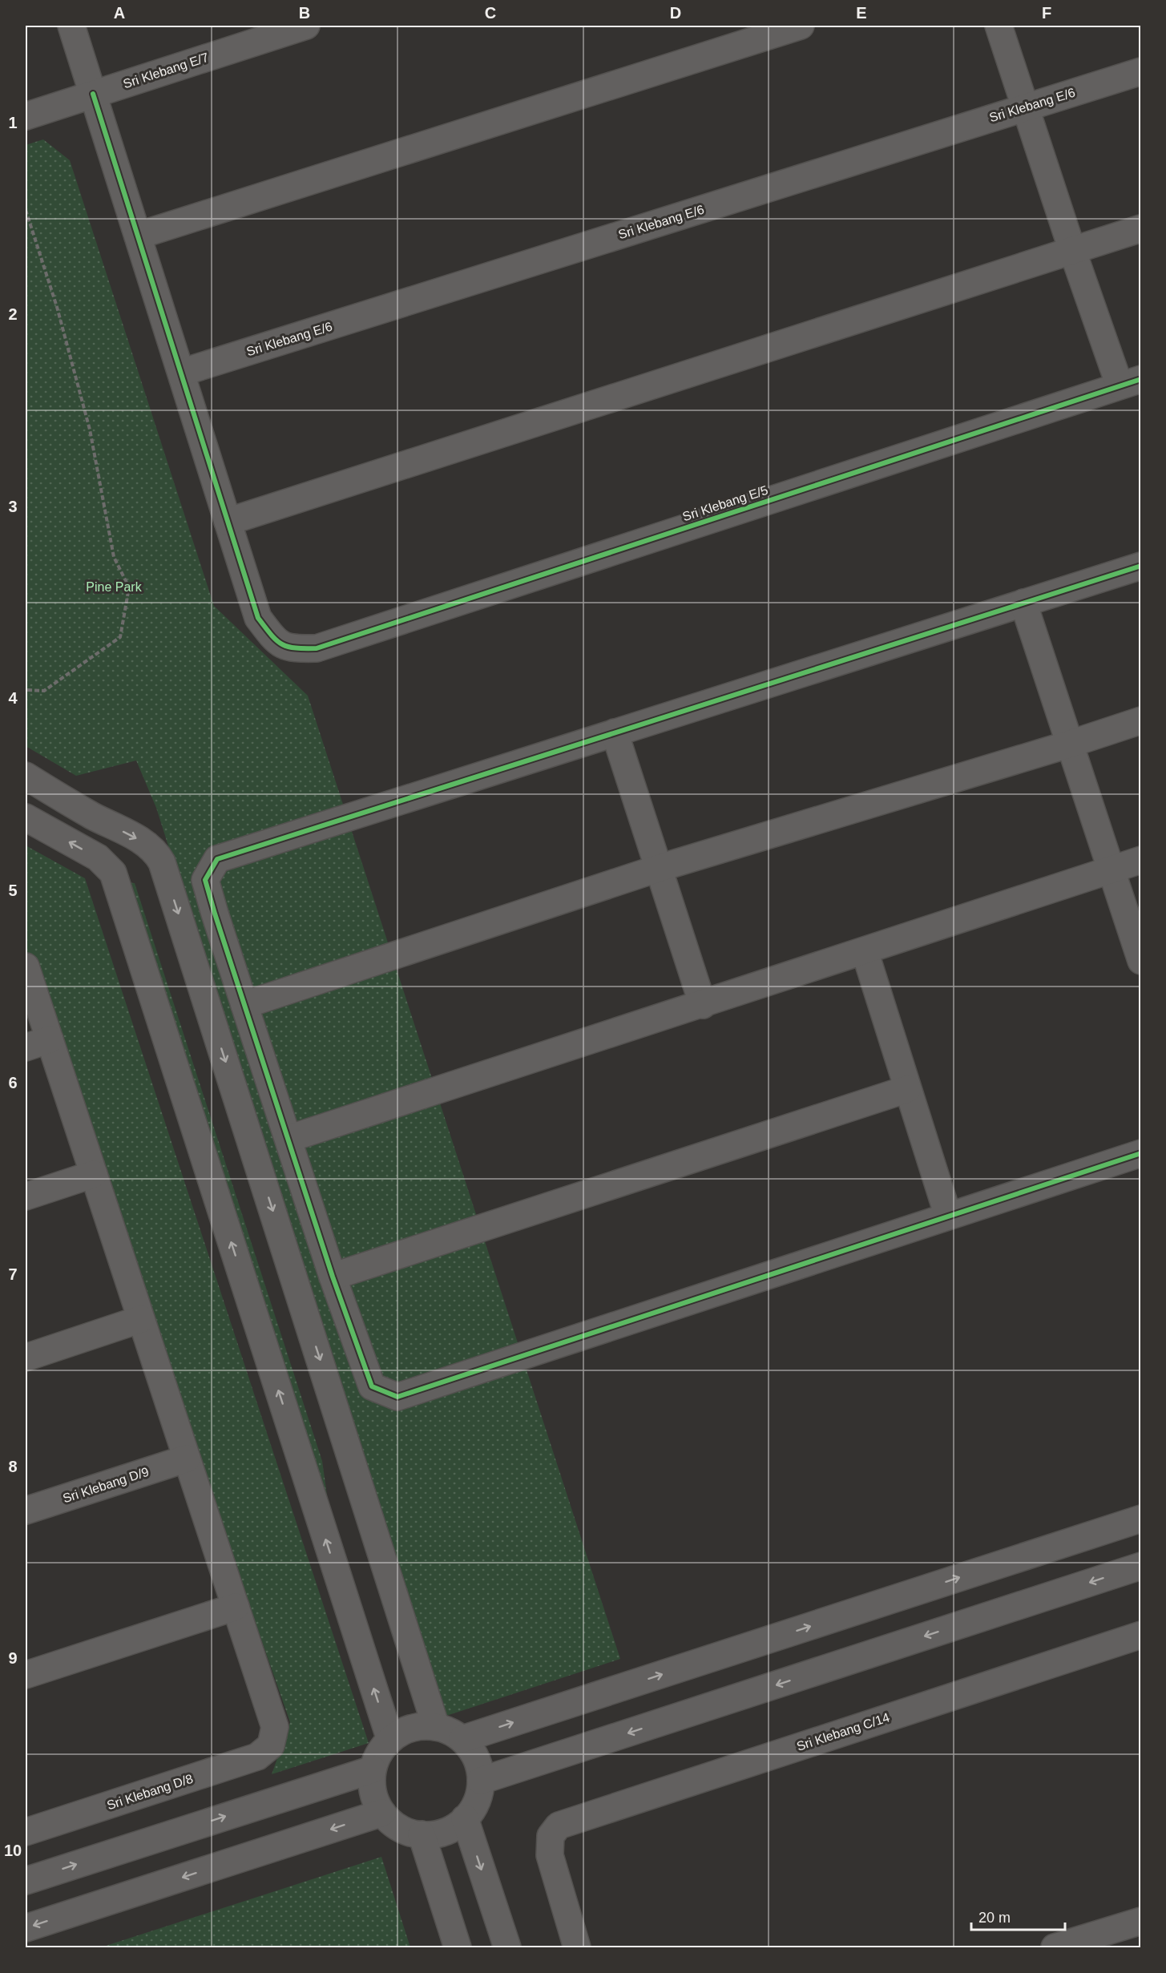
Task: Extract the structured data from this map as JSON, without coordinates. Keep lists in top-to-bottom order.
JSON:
{
  "streets": {
    "street": [
      "Sri Klebang E/7",
      "Sri Klebang E/6",
      "Sri Klebang E/5",
      "Sri Klebang D/9",
      "Sri Klebang C/14",
      "Sri Klebang D/8"
    ]
  },
  "crossings": [
    ["Sri Klebang E/7", "Sri Klebang E/5"],
    ["Sri Klebang E/6", "Sri Klebang E/5"]
  ],
  "parks": ["Pine Park"],
  "scale_bar": "20 m",
  "grid": {
    "columns": [
      "A",
      "B",
      "C",
      "D",
      "E",
      "F"
    ],
    "rows": [
      "1",
      "2",
      "3",
      "4",
      "5",
      "6",
      "7",
      "8",
      "9",
      "10"
    ]
  }
}
